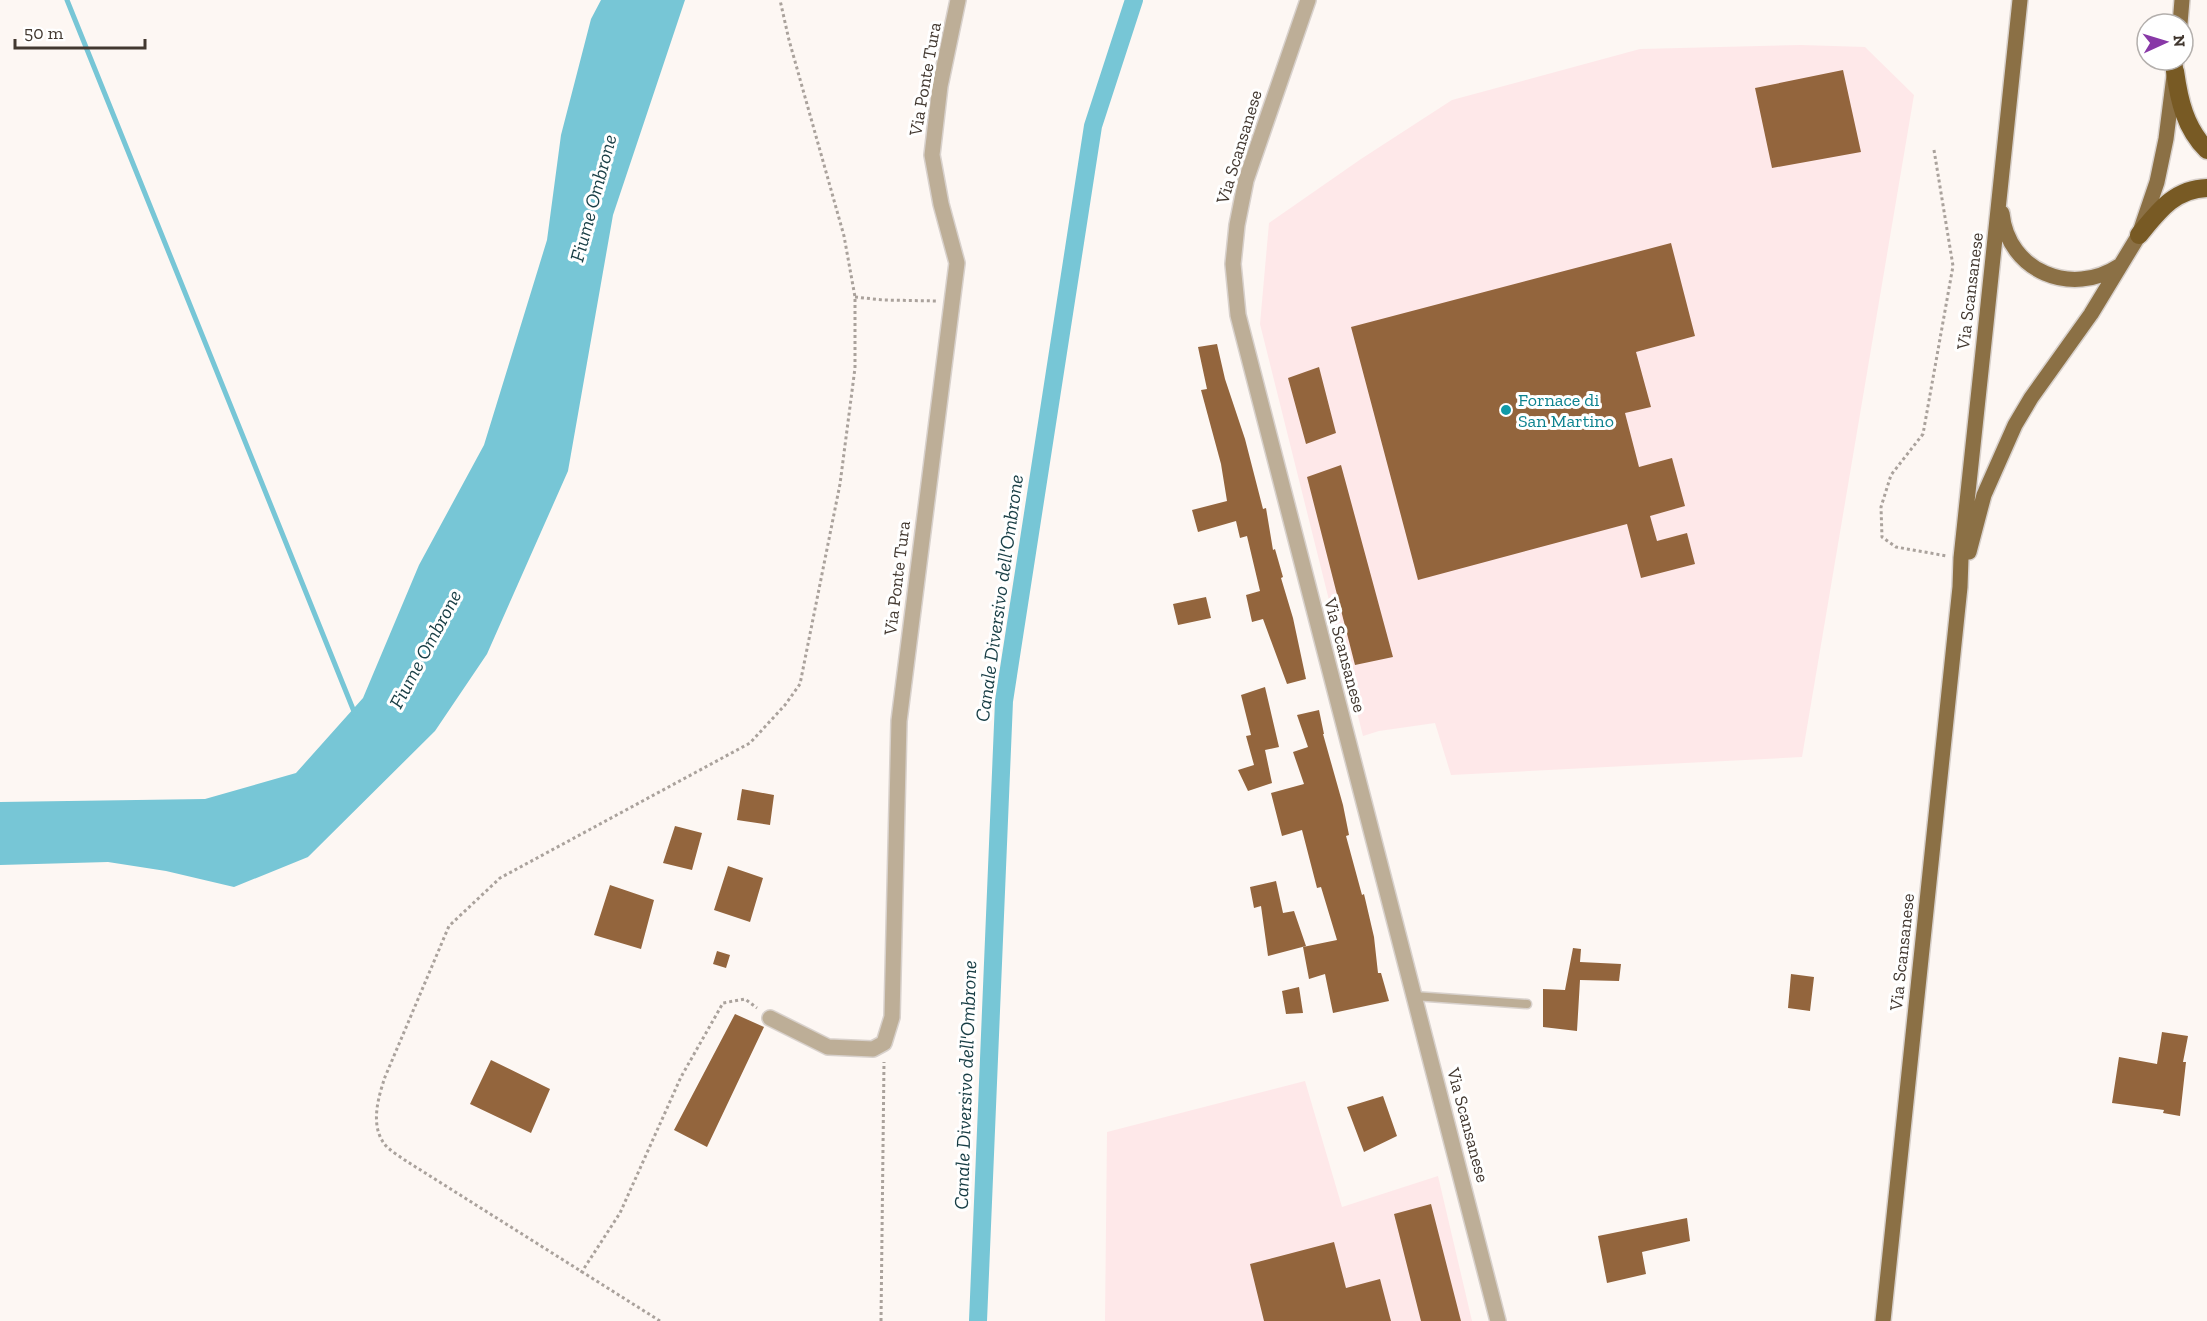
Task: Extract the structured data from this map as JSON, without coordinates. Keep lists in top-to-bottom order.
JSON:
{
  "streets": {
    "main road": ["Via Scansanese"],
    "street": ["Via Ponte Tura"]
  },
  "water": ["Fiume Ombrone", "Canale Diversivo dell'Ombrone"],
  "places": ["Fornace di San Martino"],
  "scale_bar": "50 m",
  "north": "right"
}
